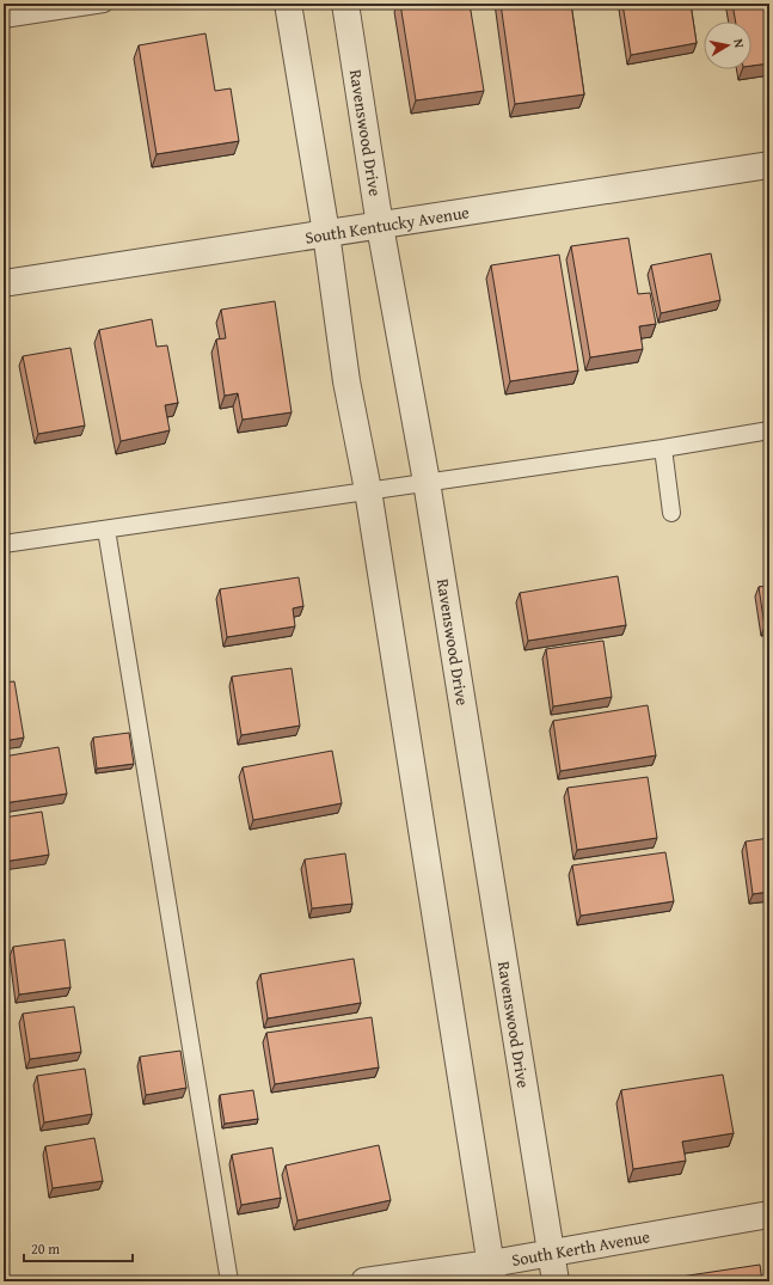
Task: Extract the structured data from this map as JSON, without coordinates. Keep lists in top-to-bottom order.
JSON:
{
  "streets": {
    "street": ["Ravenswood Drive", "South Kentucky Avenue", "South Kerth Avenue"]
  },
  "crossings": [
    ["Ravenswood Drive", "South Kentucky Avenue"],
    ["Ravenswood Drive", "South Kerth Avenue"]
  ],
  "scale_bar": "20 m",
  "north": "right"
}
